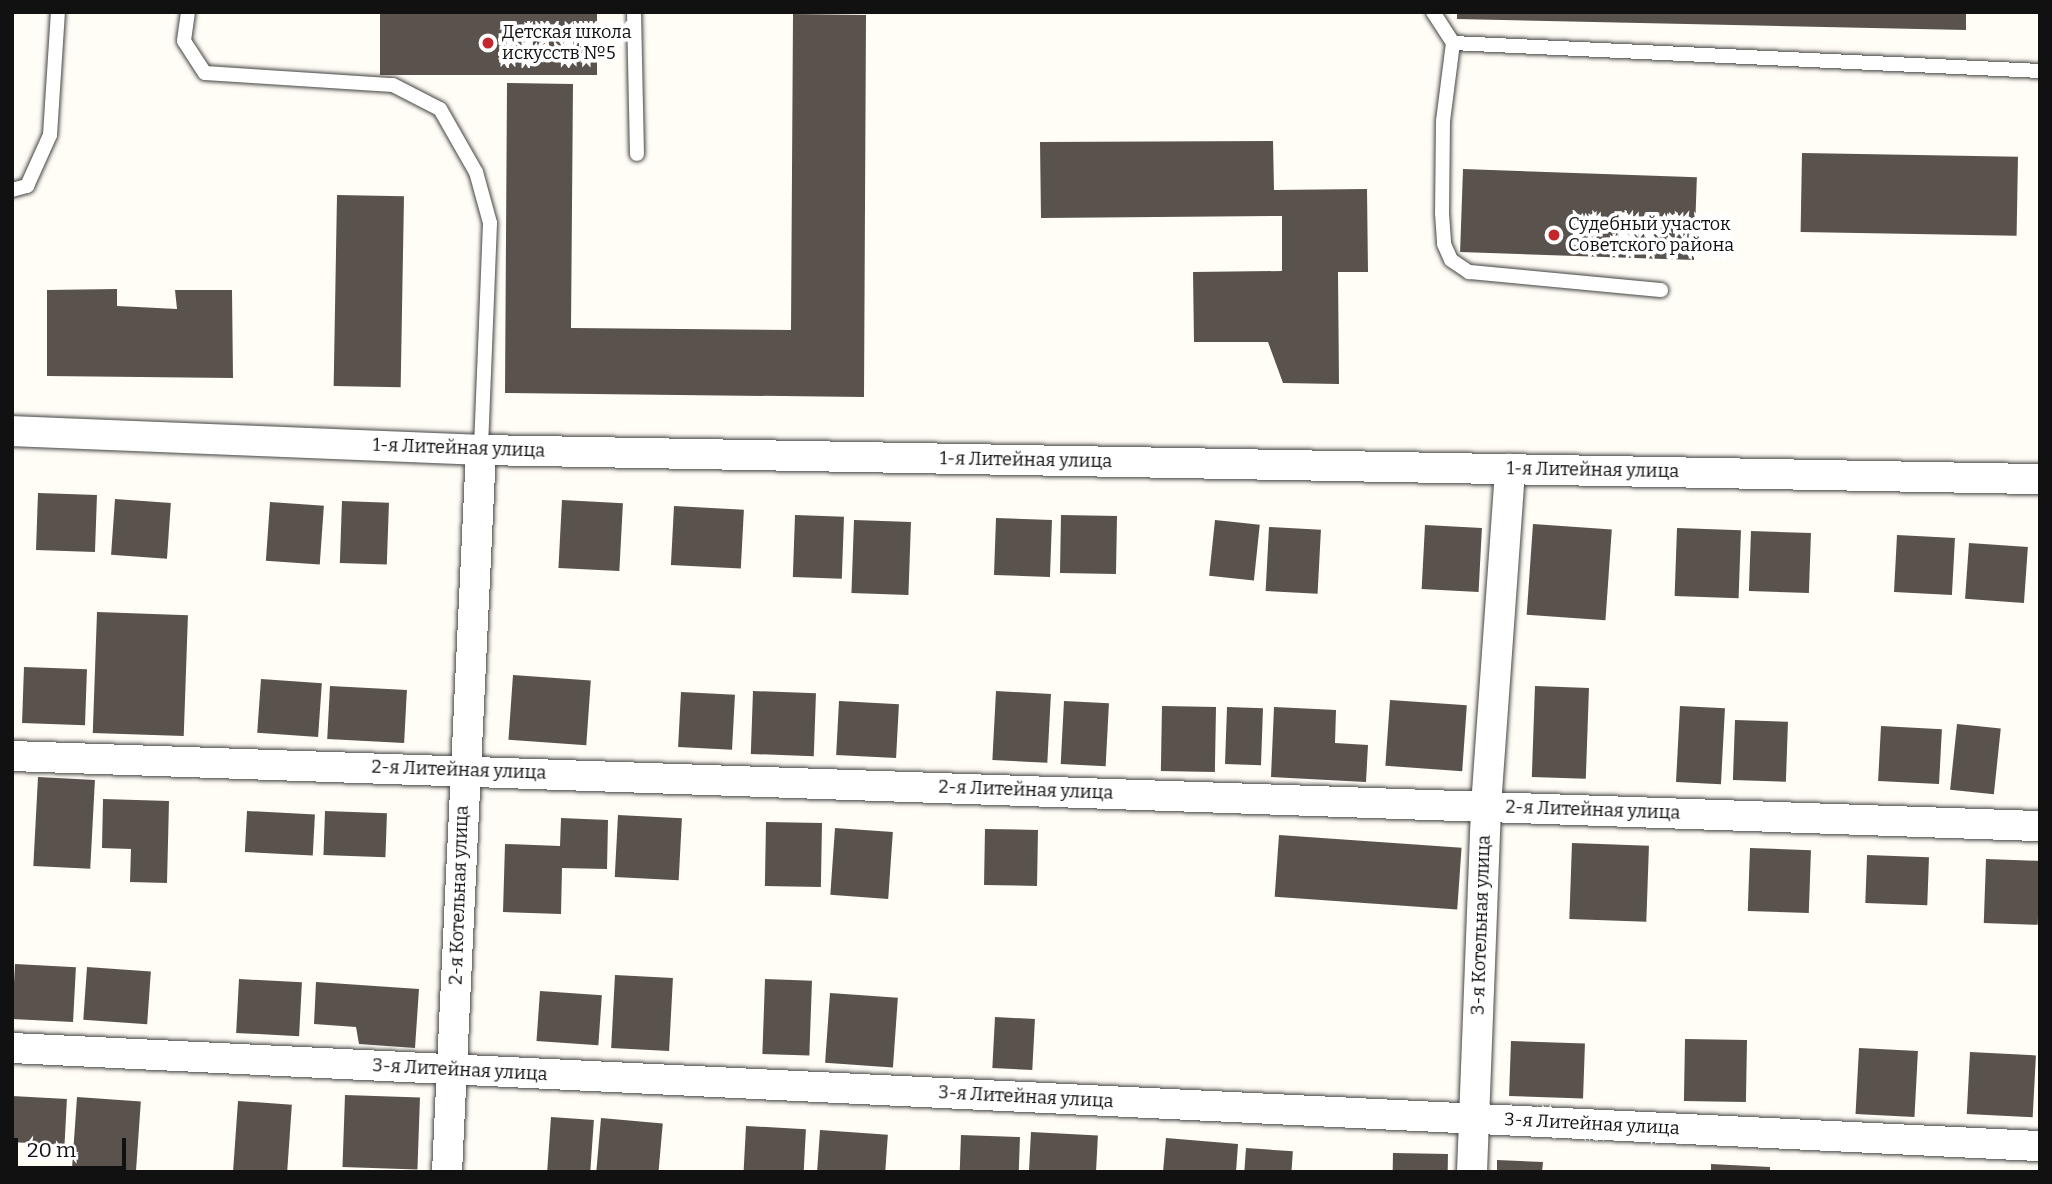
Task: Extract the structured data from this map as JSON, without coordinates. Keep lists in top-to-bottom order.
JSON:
{
  "streets": {
    "street": [
      "1-я Литейная улица",
      "2-я Литейная улица",
      "2-я Котельная улица",
      "3-я Котельная улица",
      "3-я Литейная улица"
    ]
  },
  "crossings": [
    ["1-я Литейная улица", "2-я Котельная улица"],
    ["1-я Литейная улица", "3-я Котельная улица"],
    ["2-я Литейная улица", "2-я Котельная улица"],
    ["2-я Литейная улица", "3-я Котельная улица"],
    ["2-я Котельная улица", "3-я Литейная улица"],
    ["3-я Котельная улица", "3-я Литейная улица"]
  ],
  "places": ["Детская школа искусств №5", "Судебный участок Советского района"],
  "scale_bar": "20 m"
}
